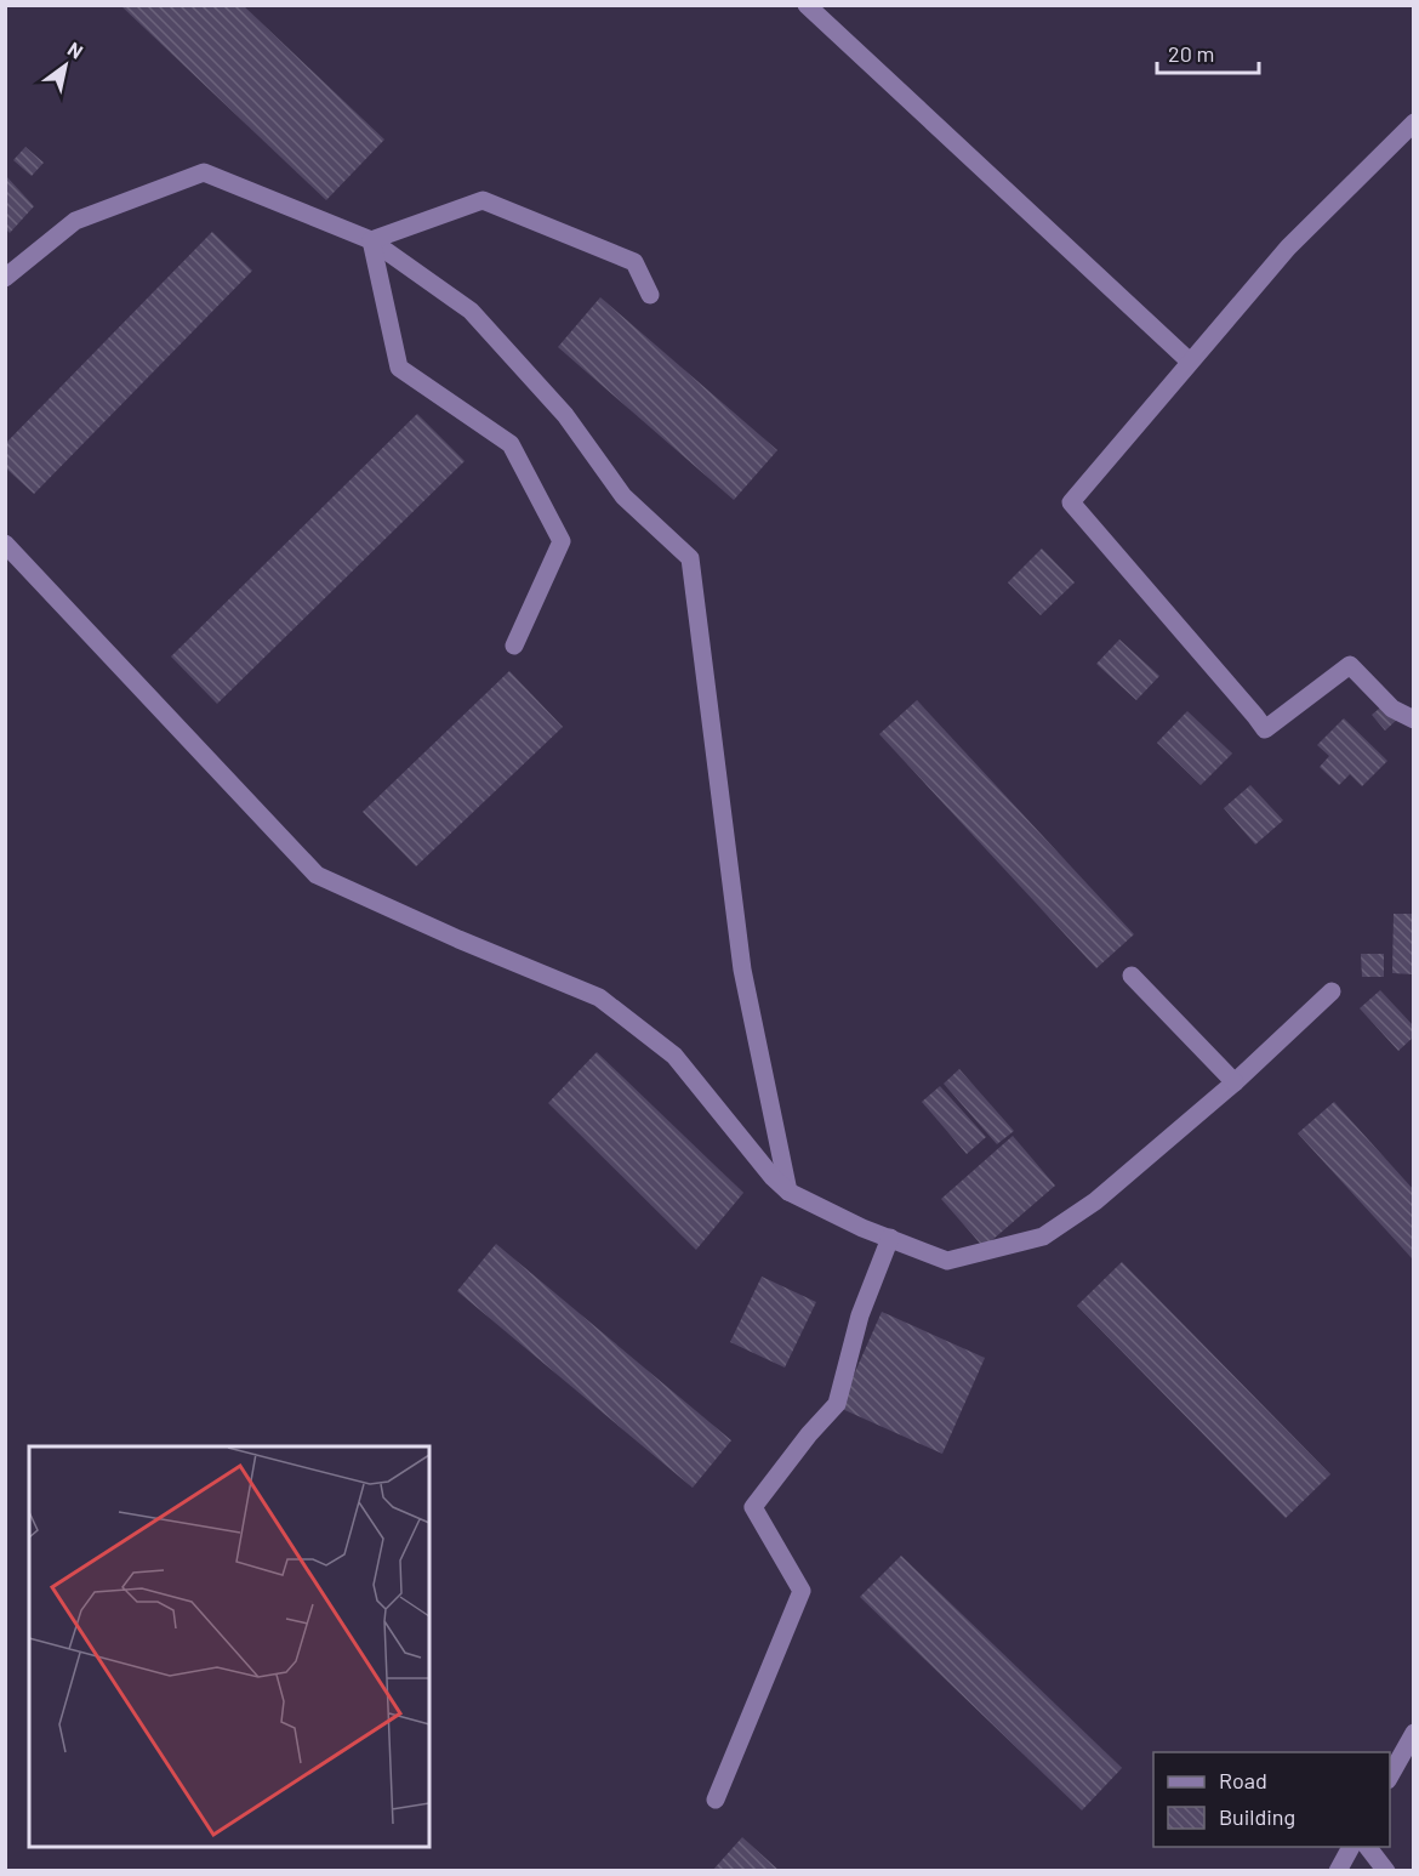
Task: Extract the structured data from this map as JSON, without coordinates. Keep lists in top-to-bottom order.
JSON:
{
  "legend": ["Road", "Building"],
  "scale_bar": "20 m",
  "north": "top right"
}
